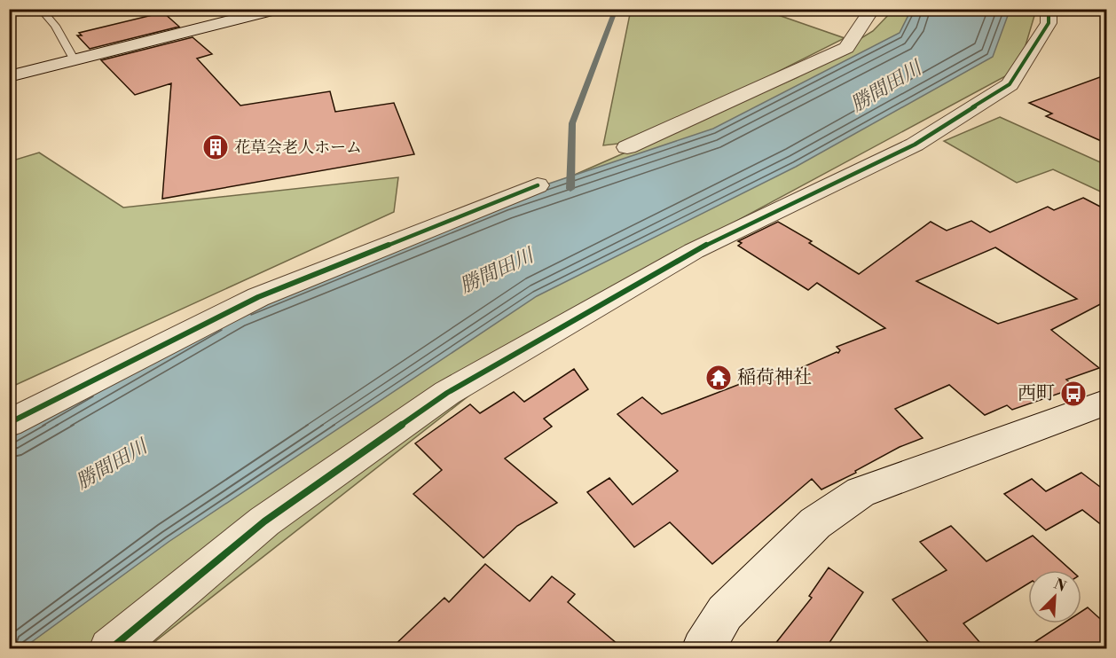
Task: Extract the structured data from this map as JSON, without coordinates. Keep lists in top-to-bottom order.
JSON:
{
  "water": ["勝間田川"],
  "places": {
    "building": ["花草会老人ホーム"],
    "temple": ["稲荷神社"],
    "bus stop": ["西町"]
  },
  "north": "top right"
}
